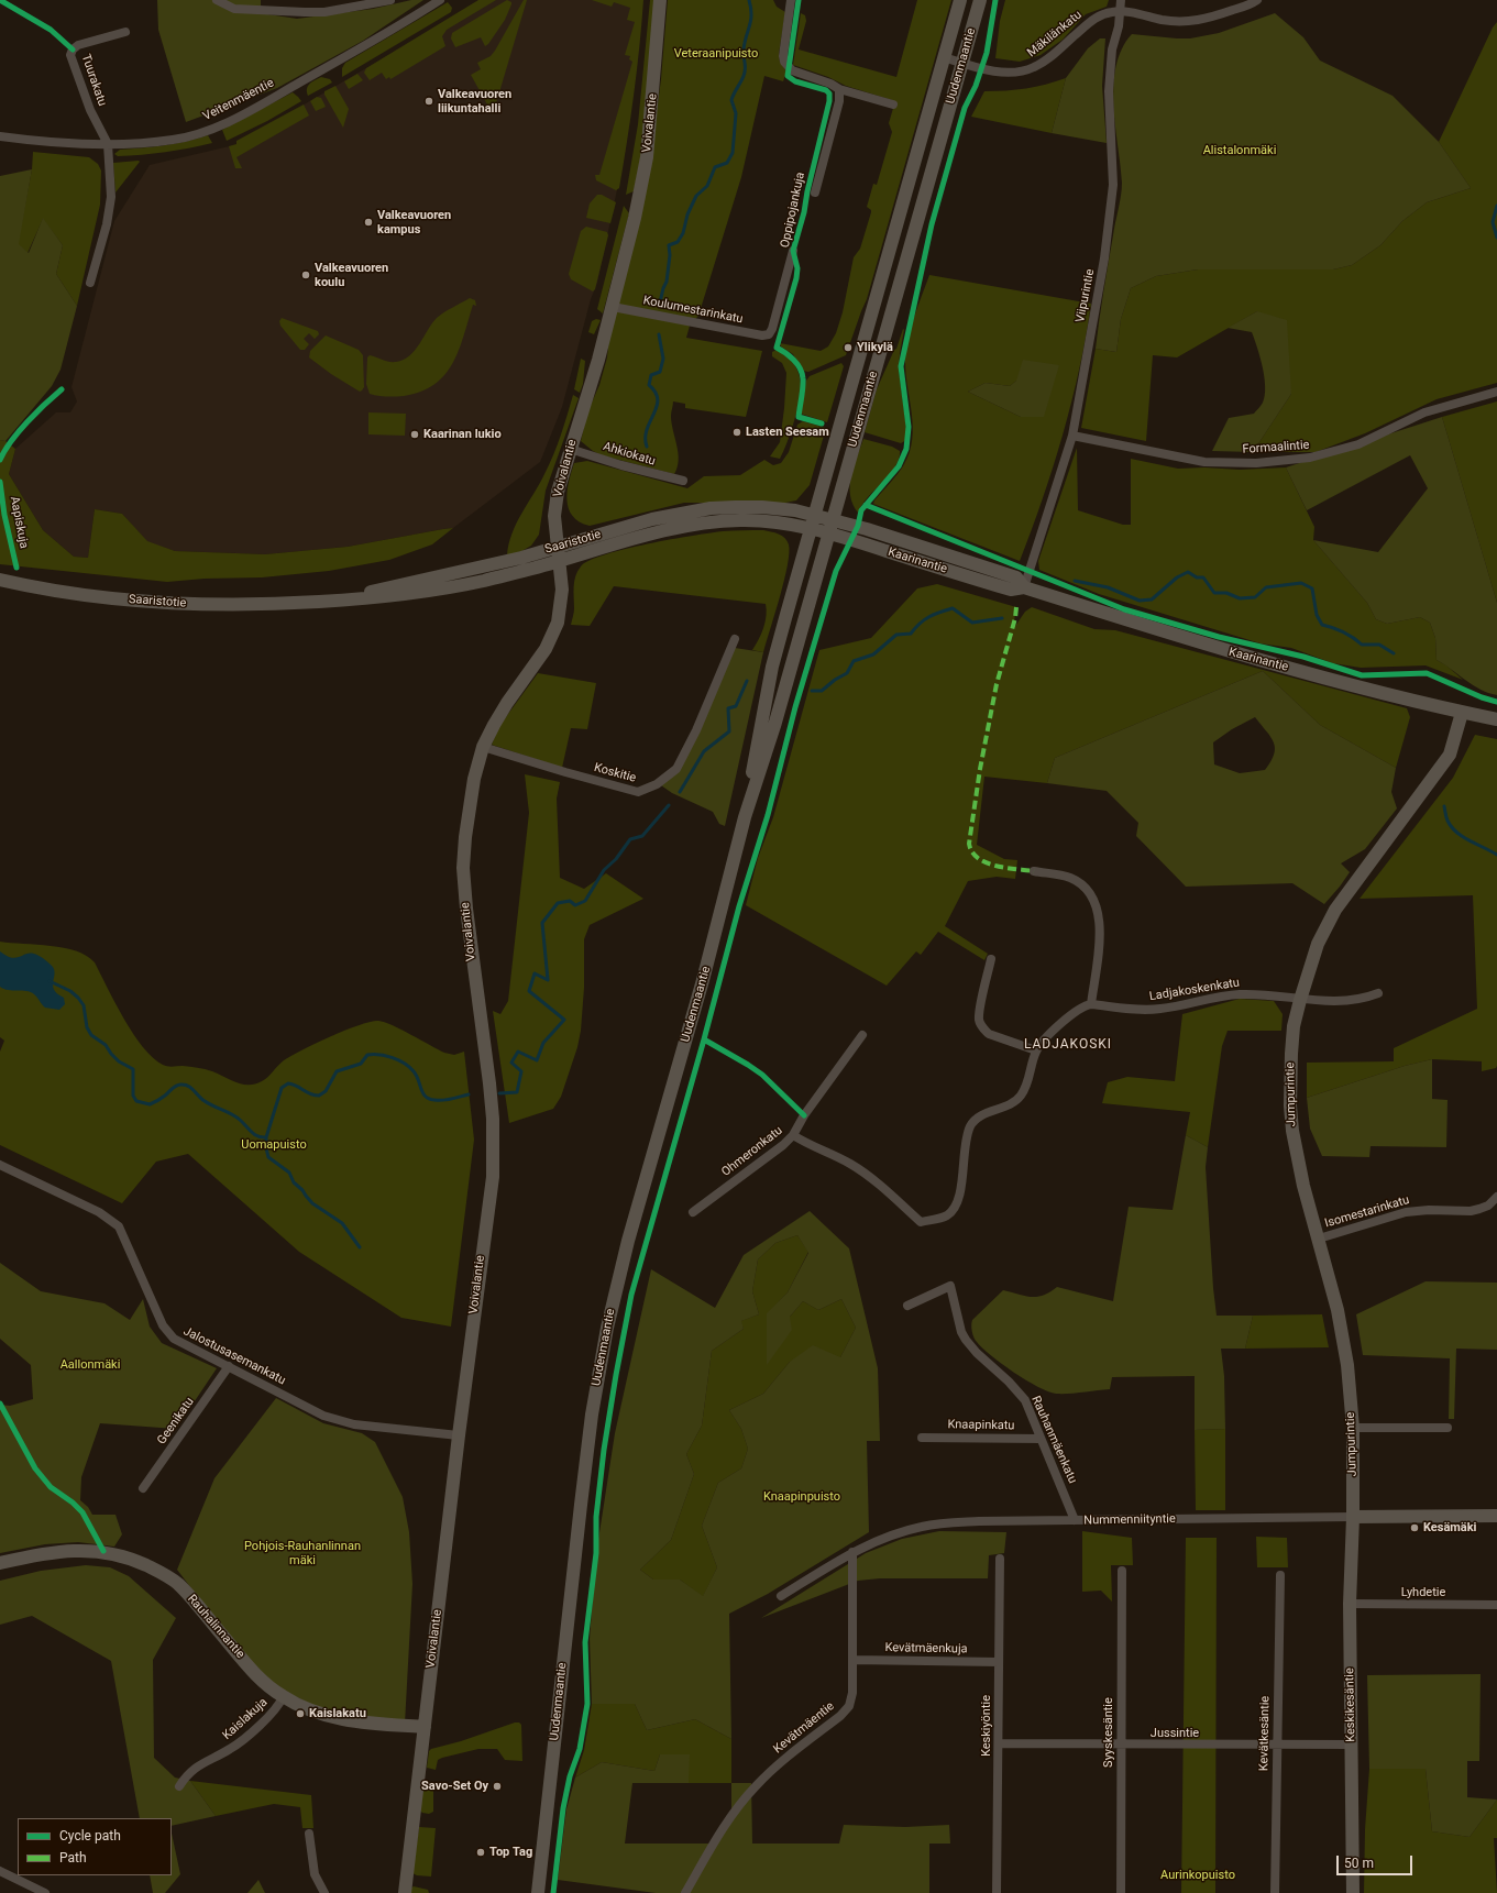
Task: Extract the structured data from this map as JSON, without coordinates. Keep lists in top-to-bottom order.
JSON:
{
  "streets": {
    "main road": [
      "Uudenmaantie",
      "Voivalantie",
      "Saaristotie",
      "Kaarinantie",
      "Jumpurintie",
      "Nummenniityntie",
      "Rauhalinnantie",
      "Keskikesäntie"
    ],
    "street": [
      "Mäkilänkatu",
      "Tuurakatu",
      "Veitenmäentie",
      "Oppipojankuja",
      "Viipurintie",
      "Koulumestarinkatu",
      "Formaalintie",
      "Ahkiokatu",
      "Koskitie",
      "Ladjakoskenkatu",
      "Ohmeronkatu",
      "Isomestarinkatu",
      "Jalostusasemankatu",
      "Geenikatu",
      "Knaapinkatu",
      "Rauhanmäenkatu",
      "Lyhdetie",
      "Kevätmäenkuja",
      "Kaislakuja",
      "Keskiyöntie",
      "Kevätmäentie",
      "Syyskesäntie",
      "Jussintie",
      "Kevätkesäntie"
    ],
    "cycle path": ["Aapiskuja"]
  },
  "crossings": [
    ["Mäkilänkatu", "Uudenmaantie"],
    ["Mäkilänkatu", "Viipurintie"],
    ["Uudenmaantie", "Saaristotie"],
    ["Uudenmaantie", "Kaarinantie"],
    ["Tuurakatu", "Veitenmäentie"],
    ["Voivalantie", "Koulumestarinkatu"],
    ["Voivalantie", "Ahkiokatu"],
    ["Voivalantie", "Saaristotie"],
    ["Voivalantie", "Koskitie"],
    ["Voivalantie", "Jalostusasemankatu"],
    ["Voivalantie", "Rauhalinnantie"],
    ["Oppipojankuja", "Koulumestarinkatu"],
    ["Viipurintie", "Formaalintie"],
    ["Viipurintie", "Kaarinantie"],
    ["Saaristotie", "Kaarinantie"],
    ["Kaarinantie", "Jumpurintie"],
    ["Ladjakoskenkatu", "Jumpurintie"],
    ["Jumpurintie", "Isomestarinkatu"],
    ["Jumpurintie", "Nummenniityntie"],
    ["Jumpurintie", "Keskikesäntie"],
    ["Jalostusasemankatu", "Geenikatu"],
    ["Knaapinkatu", "Rauhanmäenkatu"],
    ["Rauhanmäenkatu", "Nummenniityntie"],
    ["Nummenniityntie", "Keskikesäntie"],
    ["Nummenniityntie", "Kevätmäentie"],
    ["Lyhdetie", "Keskikesäntie"],
    ["Rauhalinnantie", "Kaislakuja"],
    ["Kevätmäenkuja", "Keskiyöntie"],
    ["Kevätmäenkuja", "Kevätmäentie"],
    ["Keskikesäntie", "Jussintie"],
    ["Keskiyöntie", "Jussintie"],
    ["Syyskesäntie", "Jussintie"],
    ["Jussintie", "Kevätkesäntie"]
  ],
  "districts": ["LADJAKOSKI"],
  "parks": [
    "Veteraanipuisto",
    "Alistalonmäki",
    "Uomapuisto",
    "Aallonmäki",
    "Knaapinpuisto",
    "Pohjois-Rauhanlinnan mäki",
    "Aurinkopuisto"
  ],
  "places": [
    "Valkeavuoren liikuntahalli",
    "Valkeavuoren kampus",
    "Valkeavuoren koulu",
    "Ylikylä",
    "Lasten Seesam",
    "Kaarinan lukio",
    "Kesämäki",
    "Kaislakatu",
    "Savo-Set Oy",
    "Top Tag"
  ],
  "legend": ["Cycle path", "Path"],
  "scale_bar": "50 m"
}
